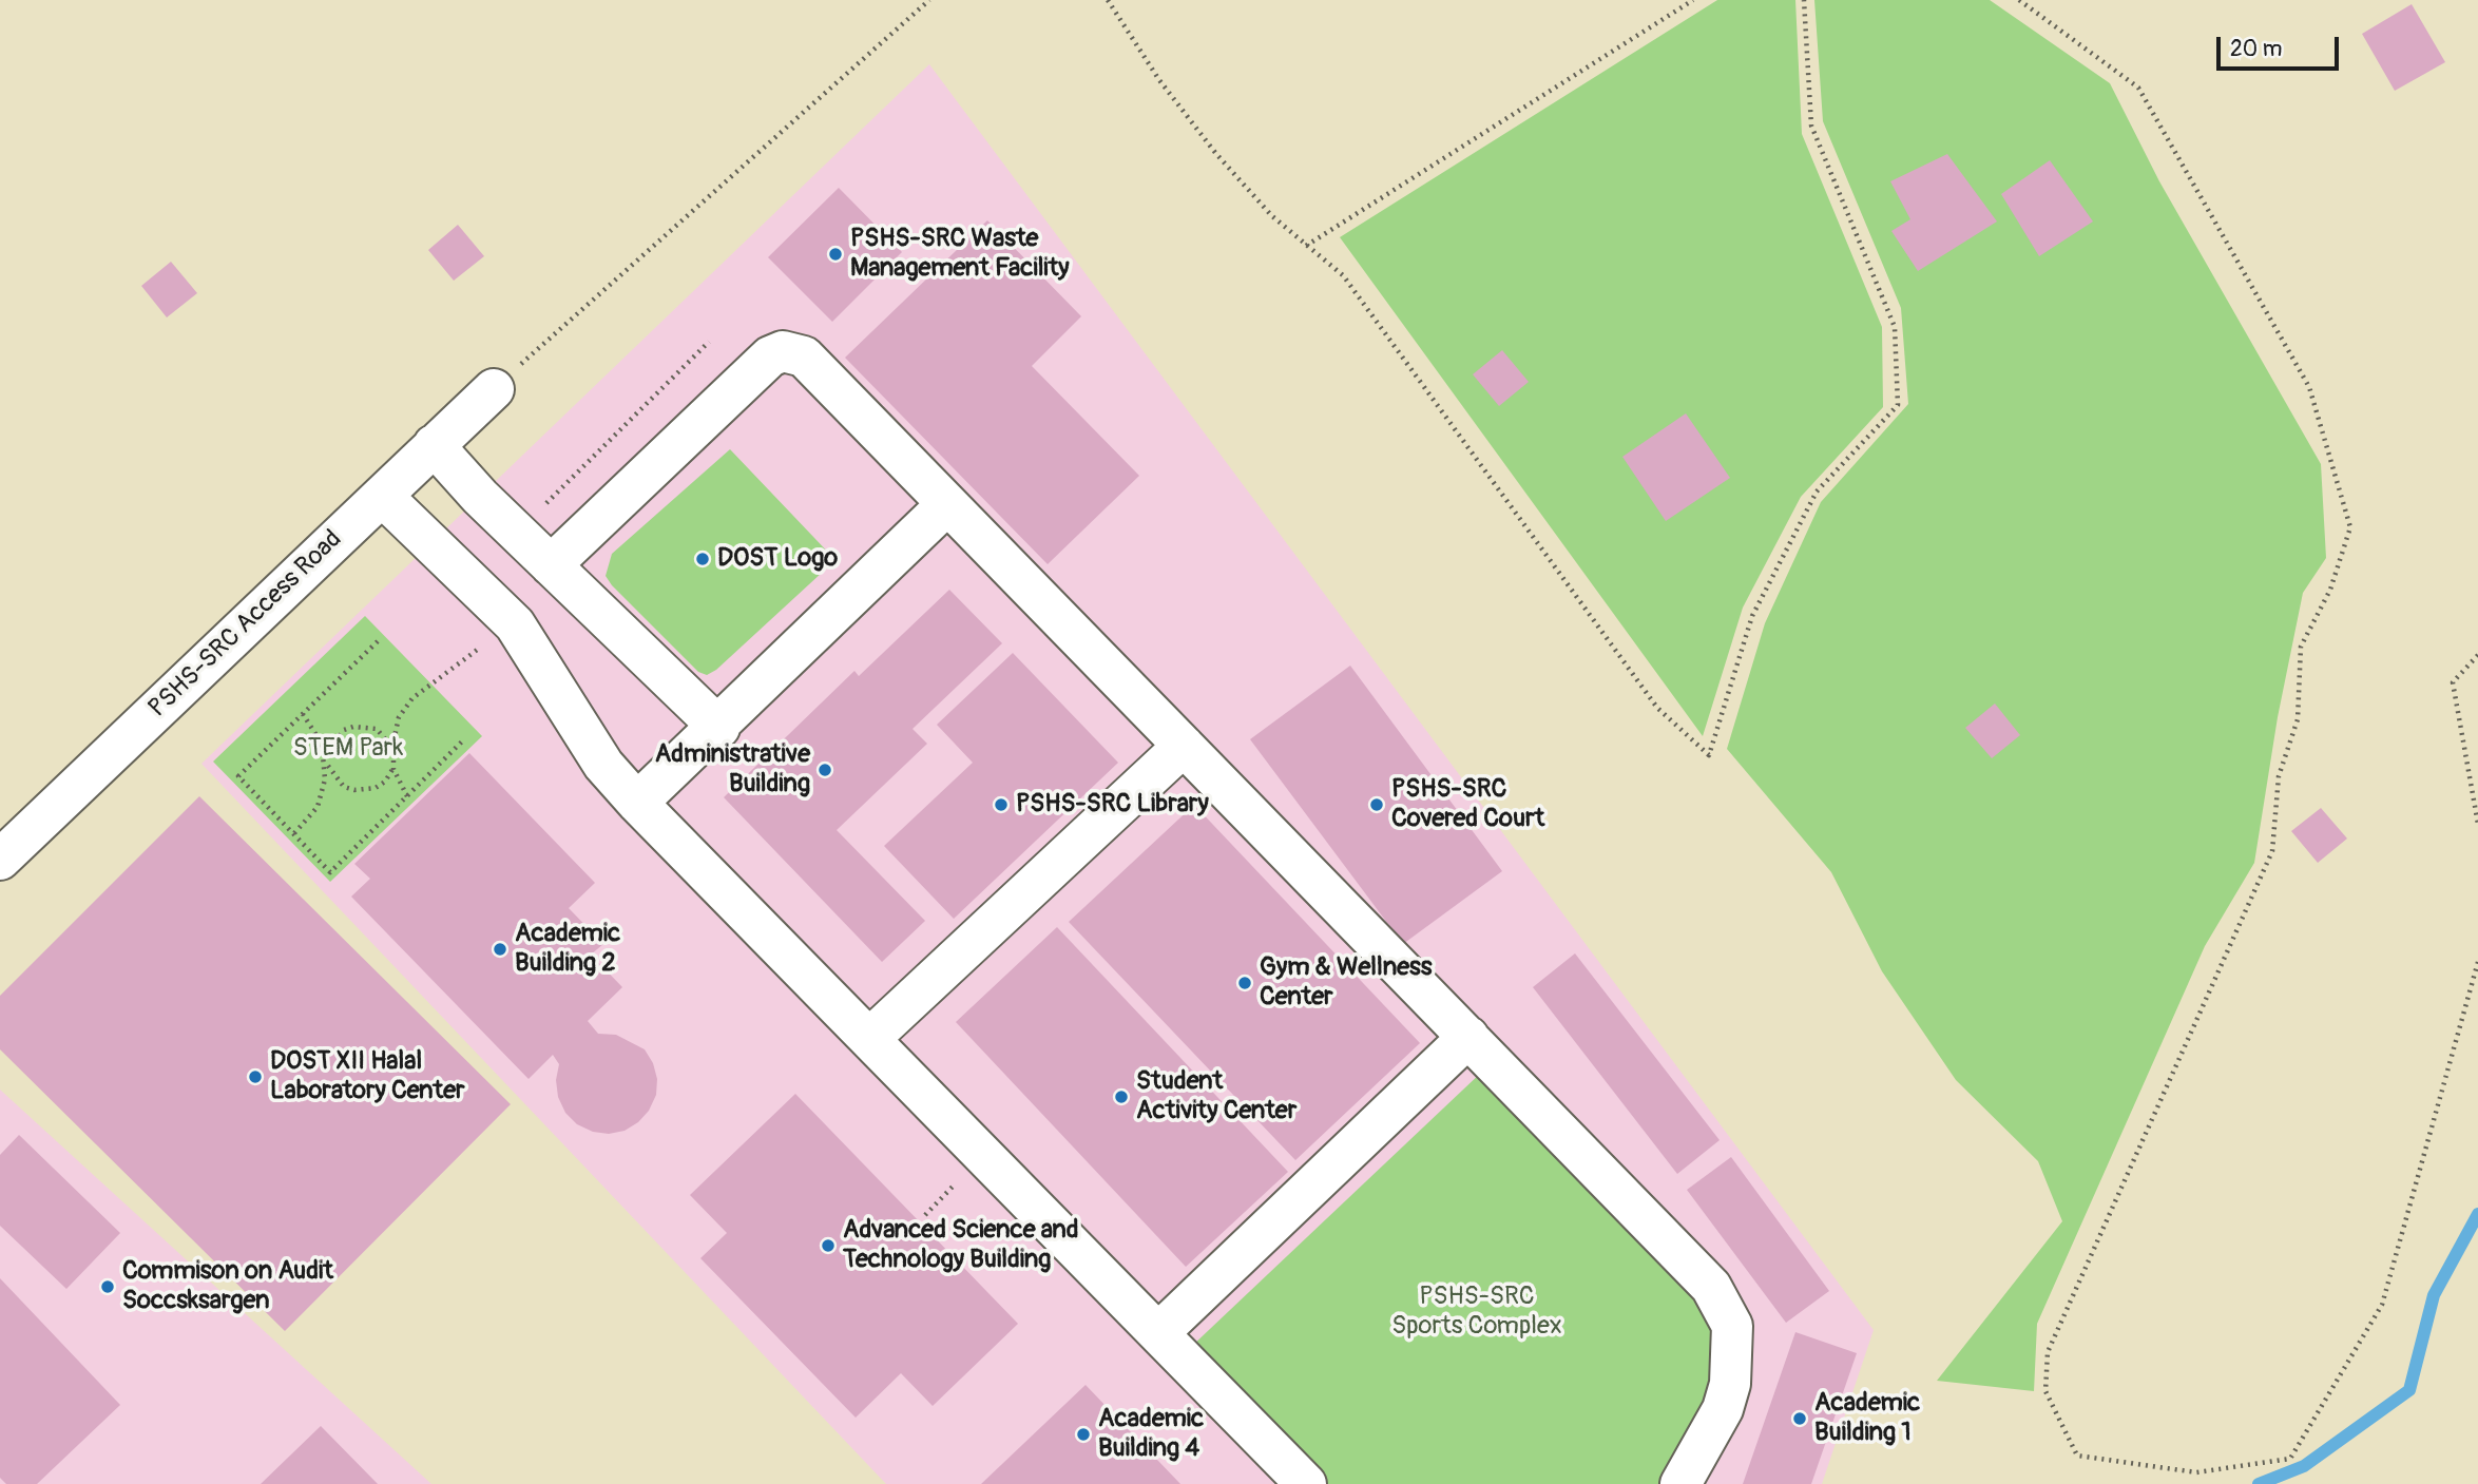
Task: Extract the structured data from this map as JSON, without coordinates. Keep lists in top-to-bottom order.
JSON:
{
  "streets": {
    "street": ["PSHS-SRC Access Road"]
  },
  "parks": ["STEM Park", "PSHS-SRC Sports Complex"],
  "places": [
    "PSHS-SRC Waste Management Facility",
    "DOST Logo",
    "Administrative Building",
    "PSHS-SRC Library",
    "PSHS-SRC Covered Court",
    "Academic Building 2",
    "Gym & Wellness Center",
    "DOST XII Halal Laboratory Center",
    "Student Activity Center",
    "Advanced Science and Technology Building",
    "Commison on Audit Soccsksargen",
    "Academic Building 1",
    "Academic Building 4"
  ],
  "scale_bar": "20 m"
}
